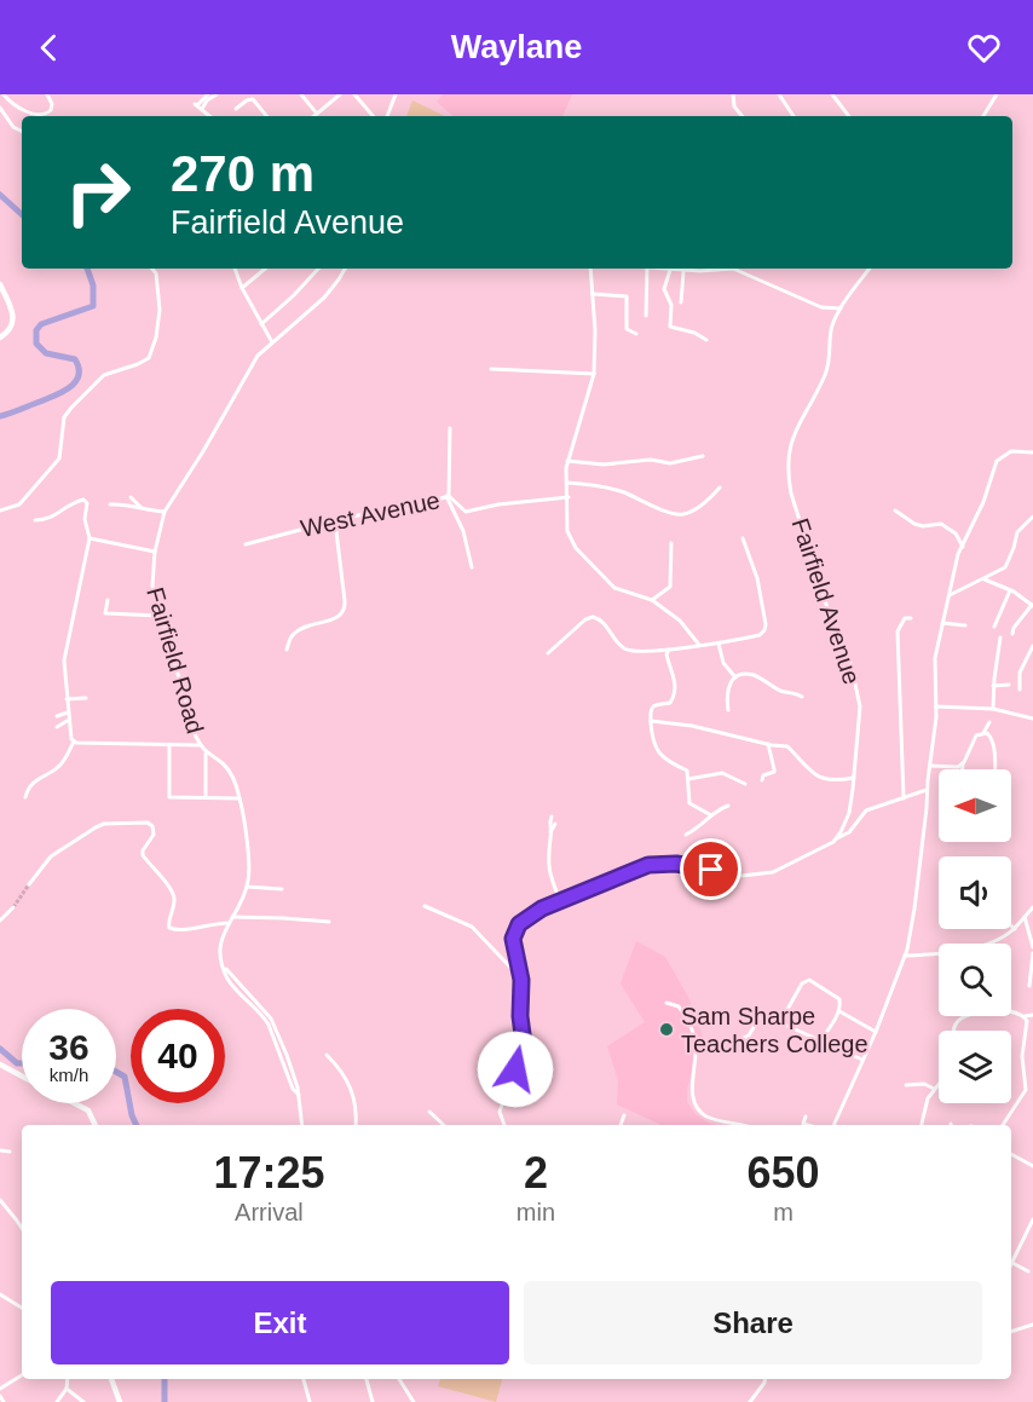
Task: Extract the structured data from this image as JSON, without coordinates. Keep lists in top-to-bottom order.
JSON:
{
  "streets": {
    "street": ["West Avenue", "Fairfield Avenue", "Fairfield Road"]
  },
  "places": ["Sam Sharpe Teachers College"],
  "north": "left",
  "page": {
    "header": "Waylane",
    "turn": ["270 m", "Fairfield Avenue"],
    "speed": "36 km/h",
    "limit": "40",
    "eta": [
      "17:25",
      "Arrival",
      "2",
      "min",
      "650",
      "m"
    ],
    "buttons": ["Exit", "Share"]
  }
}
